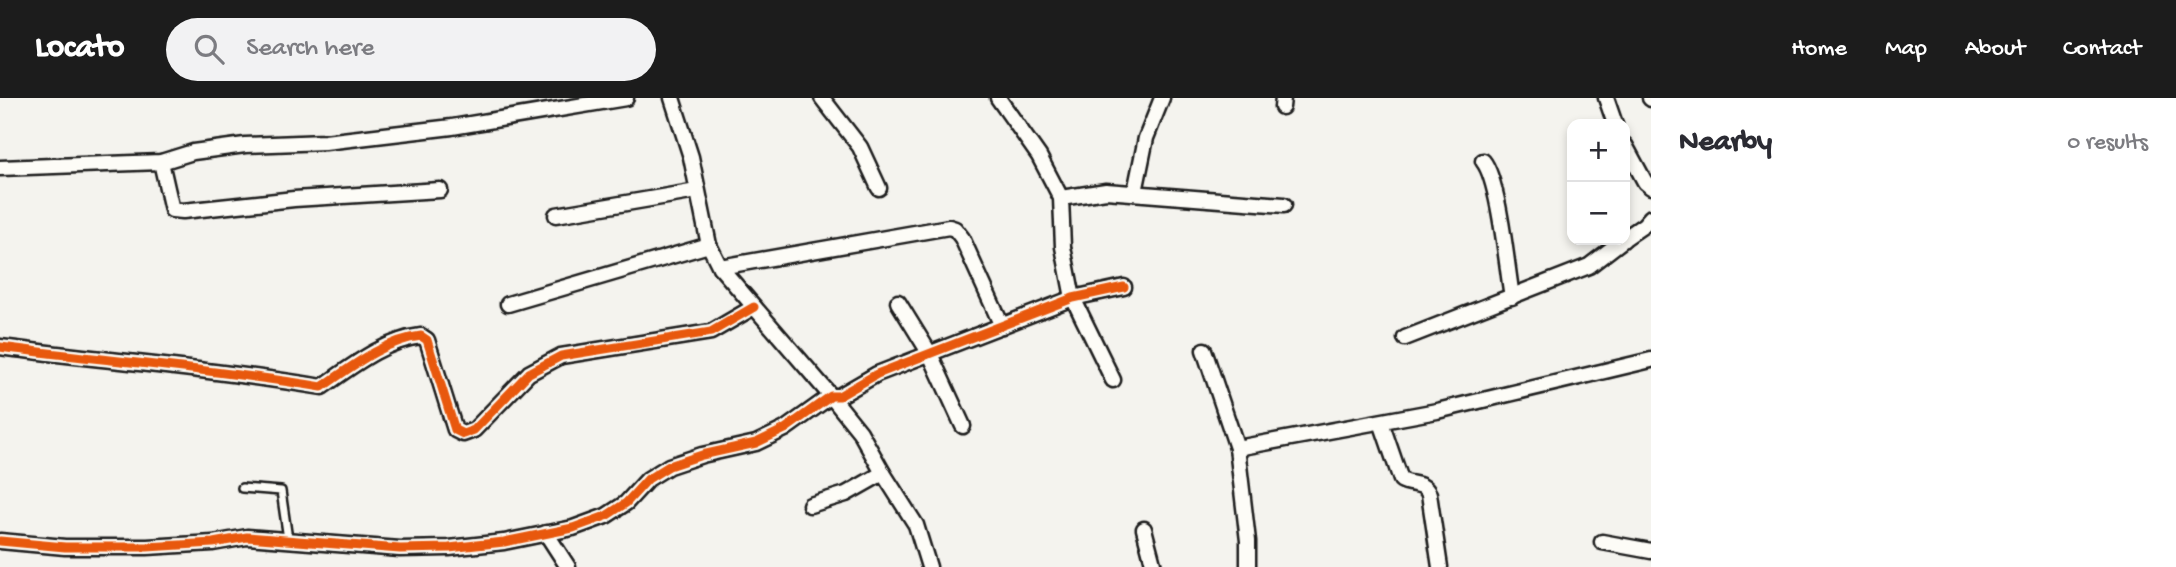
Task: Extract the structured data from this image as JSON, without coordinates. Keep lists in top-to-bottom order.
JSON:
{
  "page": {
    "header": "Locato",
    "search": "Search here",
    "nav": [
      "Home",
      "Map",
      "About",
      "Contact"
    ],
    "heading": ["Nearby", "0 results"],
    "map_buttons": ["+", "−"]
  }
}
